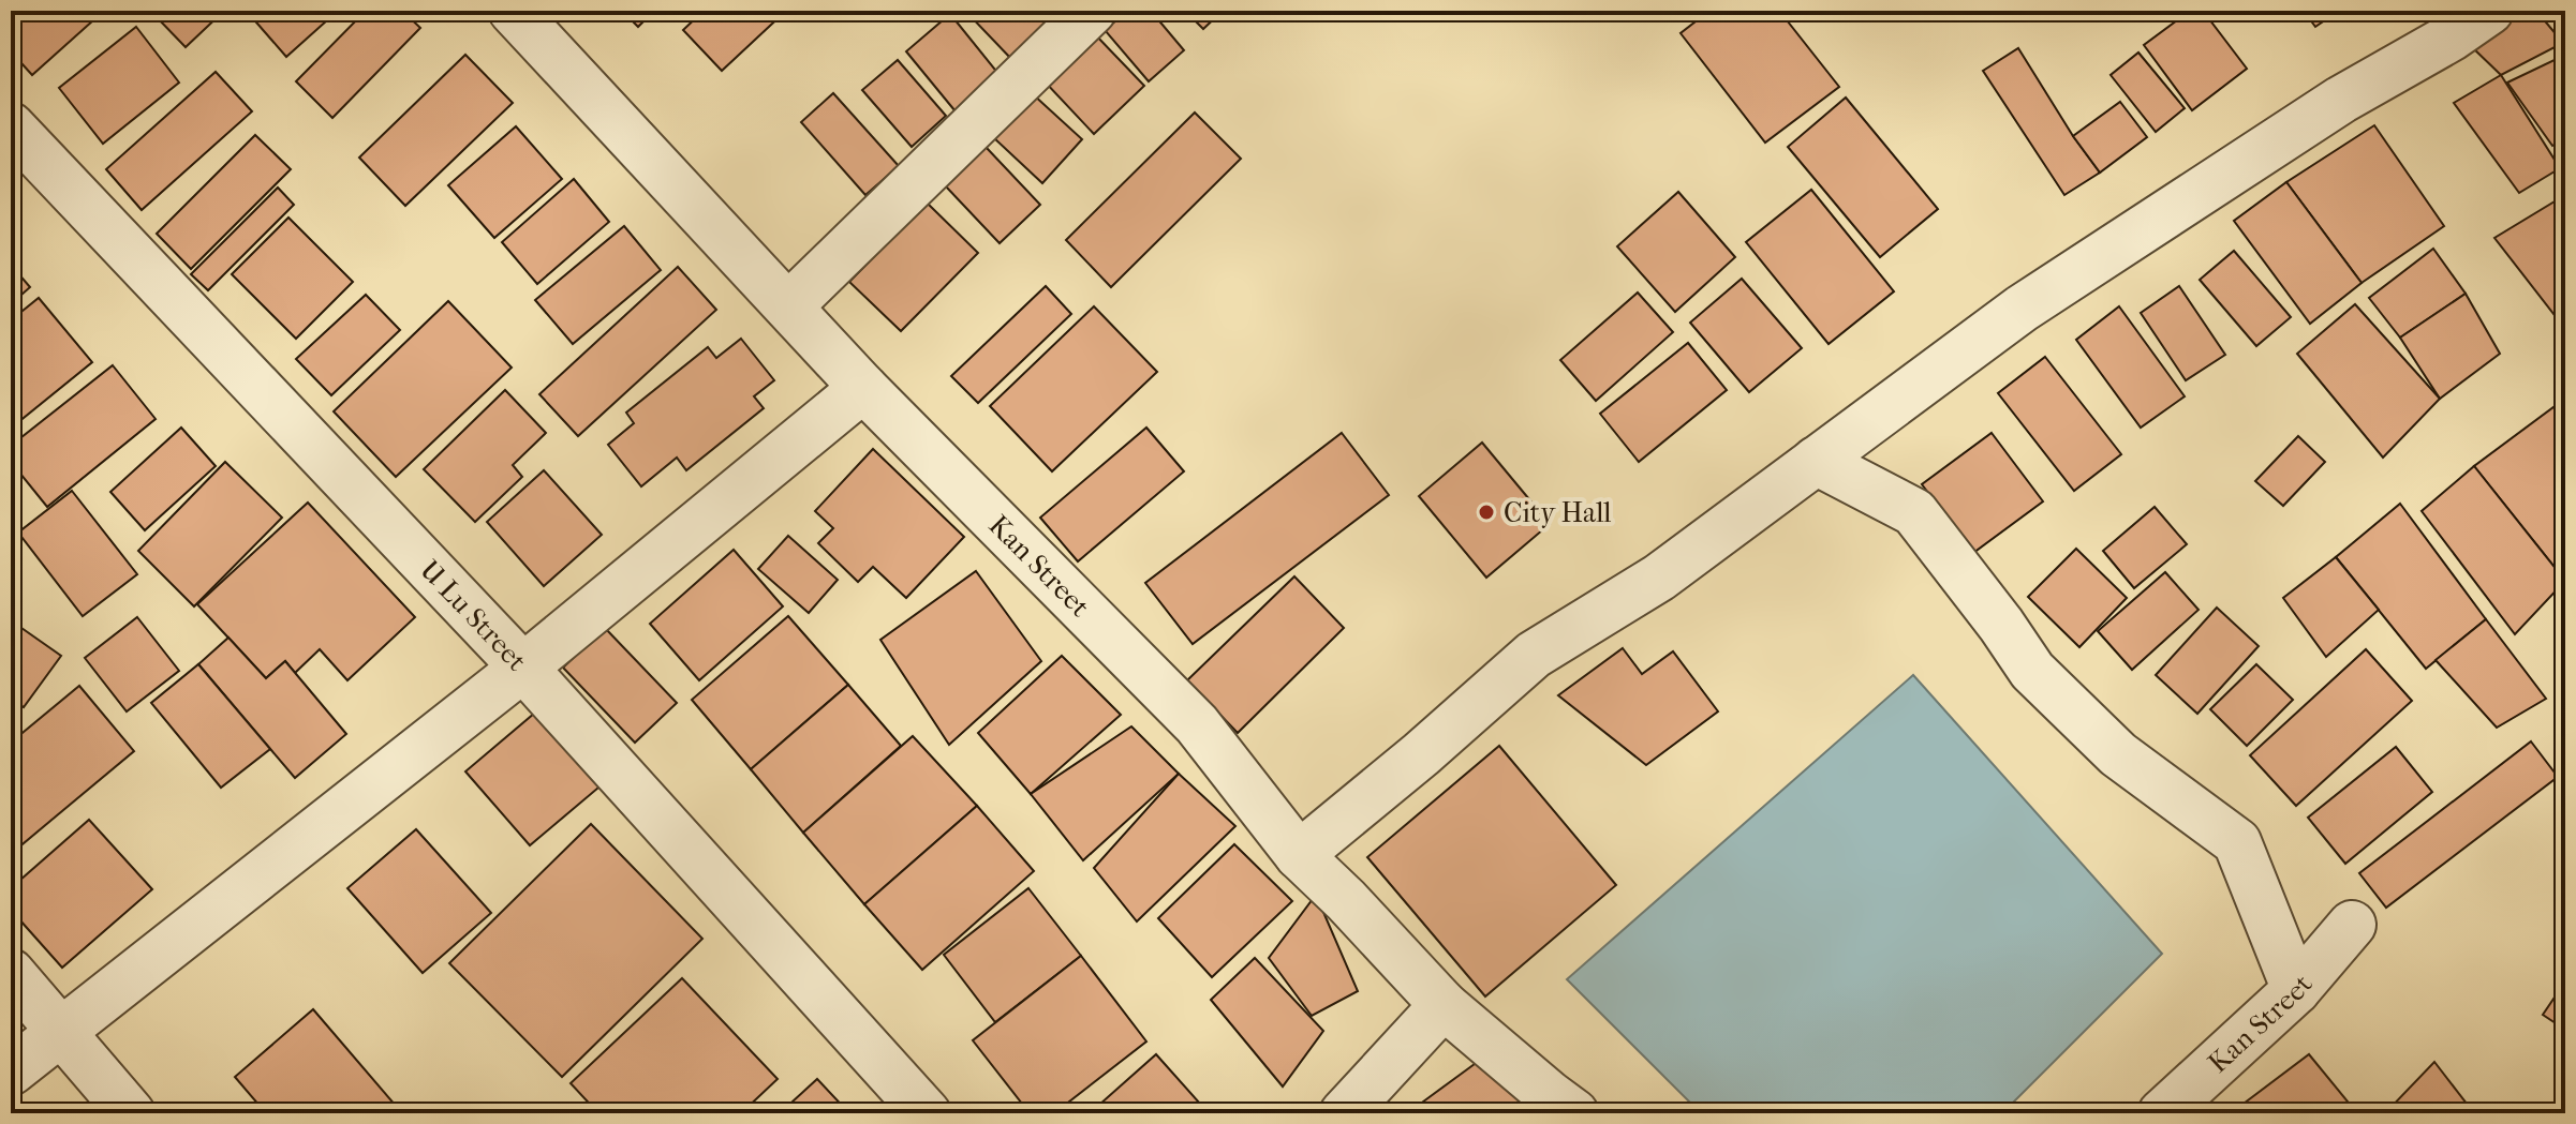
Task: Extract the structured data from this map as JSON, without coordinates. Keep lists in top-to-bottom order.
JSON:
{
  "streets": {
    "street": ["Kan Street", "U Lu Street"]
  },
  "places": ["City Hall"]
}
